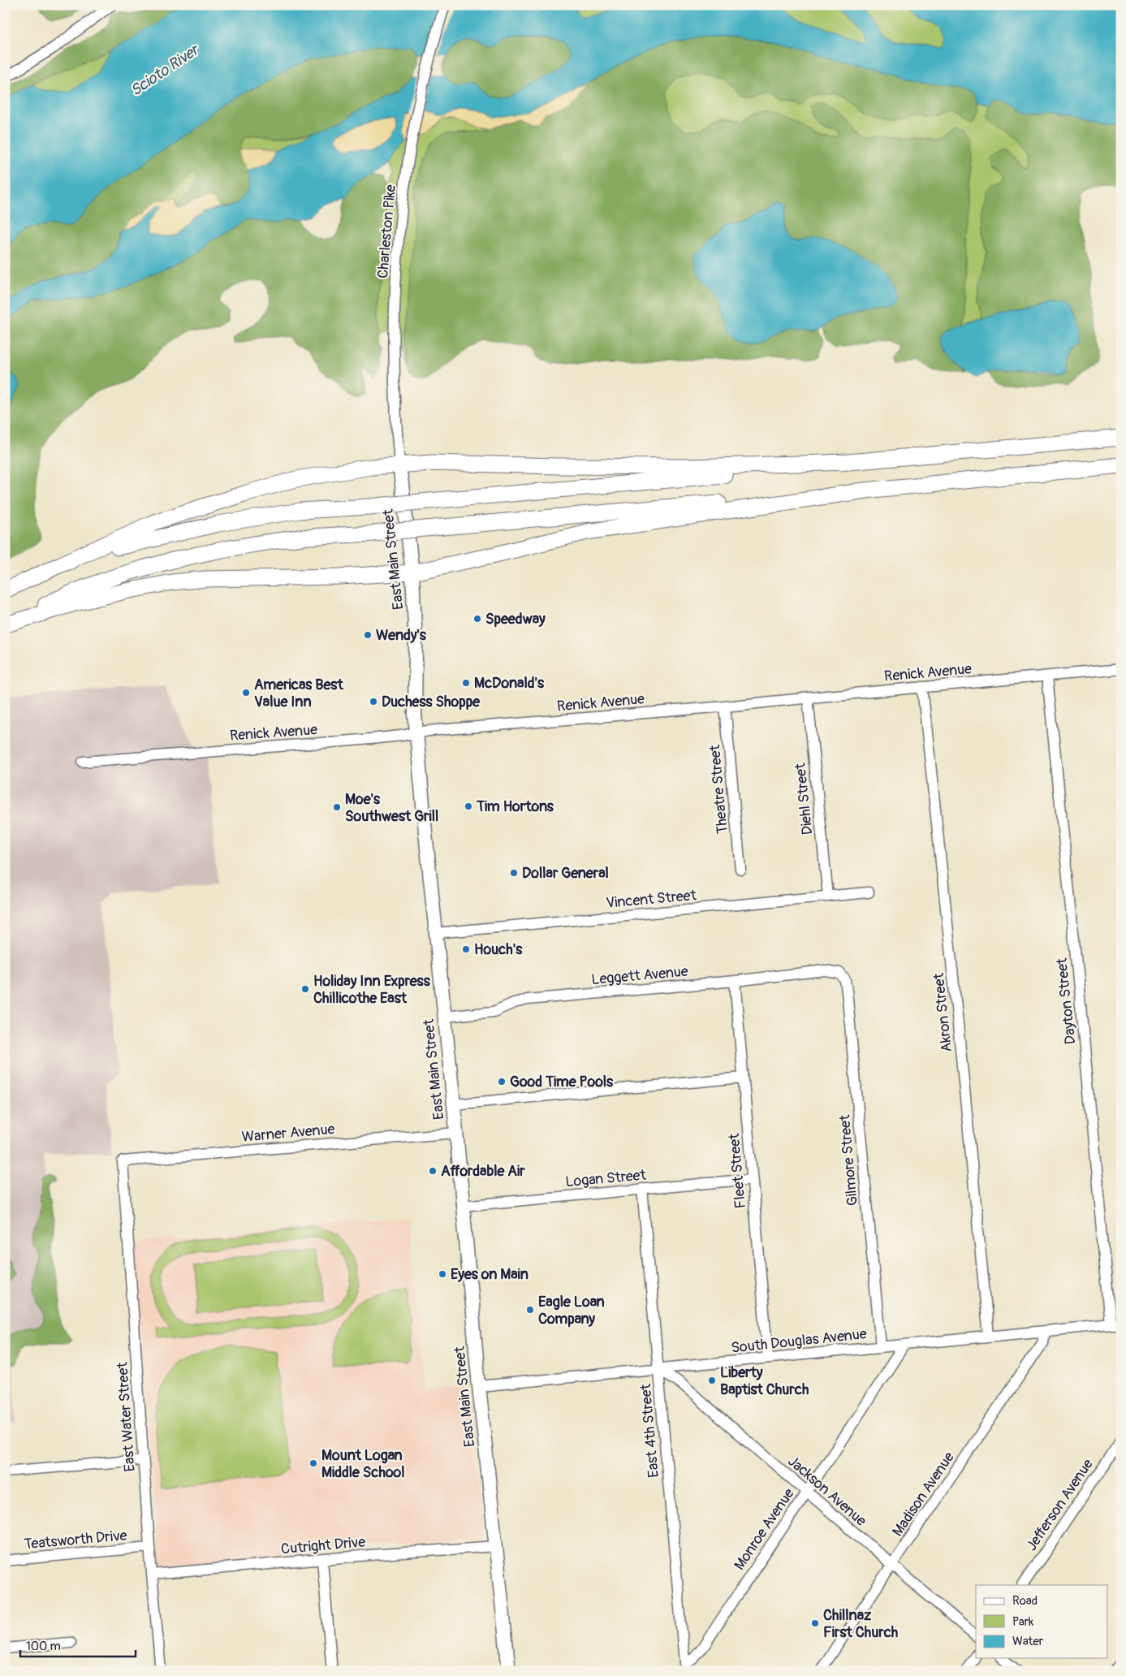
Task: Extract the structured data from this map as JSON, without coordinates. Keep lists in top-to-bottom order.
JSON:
{
  "streets": {
    "main road": ["East Main Street"],
    "street": [
      "Charleston Pike",
      "Renick Avenue",
      "Theatre Street",
      "Diehl Street",
      "Vincent Street",
      "Leggett Avenue",
      "Dayton Street",
      "Akron Street",
      "Warner Avenue",
      "Gilmore Street",
      "Fleet Street",
      "Logan Street",
      "South Douglas Avenue",
      "East Water Street",
      "East 4th Street",
      "Jackson Avenue",
      "Madison Avenue",
      "Jefferson Avenue",
      "Monroe Avenue",
      "Teatsworth Drive",
      "Cutright Drive"
    ]
  },
  "crossings": [
    ["Charleston Pike", "East Main Street"],
    ["East Main Street", "Renick Avenue"],
    ["East Main Street", "Vincent Street"],
    ["East Main Street", "Leggett Avenue"],
    ["East Main Street", "Warner Avenue"],
    ["East Main Street", "Logan Street"],
    ["East Main Street", "South Douglas Avenue"],
    ["East Main Street", "Cutright Drive"],
    ["Renick Avenue", "Theatre Street"],
    ["Renick Avenue", "Diehl Street"],
    ["Renick Avenue", "Dayton Street"],
    ["Renick Avenue", "Akron Street"],
    ["Diehl Street", "Vincent Street"],
    ["Leggett Avenue", "Gilmore Street"],
    ["Leggett Avenue", "Fleet Street"],
    ["Dayton Street", "South Douglas Avenue"],
    ["Akron Street", "South Douglas Avenue"],
    ["Warner Avenue", "East Water Street"],
    ["Gilmore Street", "South Douglas Avenue"],
    ["Fleet Street", "Logan Street"],
    ["Fleet Street", "South Douglas Avenue"],
    ["Logan Street", "East 4th Street"],
    ["South Douglas Avenue", "East 4th Street"],
    ["South Douglas Avenue", "Jackson Avenue"],
    ["South Douglas Avenue", "Madison Avenue"],
    ["South Douglas Avenue", "Monroe Avenue"],
    ["East Water Street", "Teatsworth Drive"],
    ["East Water Street", "Cutright Drive"],
    ["East 4th Street", "Jackson Avenue"],
    ["East 4th Street", "Monroe Avenue"],
    ["Jackson Avenue", "Madison Avenue"],
    ["Jackson Avenue", "Monroe Avenue"]
  ],
  "water": ["Scioto River"],
  "places": [
    "Speedway",
    "Wendy's",
    "McDonald's",
    "Americas Best Value Inn",
    "Duchess Shoppe",
    "Tim Hortons",
    "Moe's Southwest Grill",
    "Dollar General",
    "Houch's",
    "Holiday Inn Express Chillicothe East",
    "Good Time Pools",
    "Affordable Air",
    "Eyes on Main",
    "Eagle Loan Company",
    "Liberty Baptist Church",
    "Mount Logan Middle School",
    "Chillnaz First Church"
  ],
  "legend": ["Road", "Park", "Water"],
  "scale_bar": "100 m"
}
